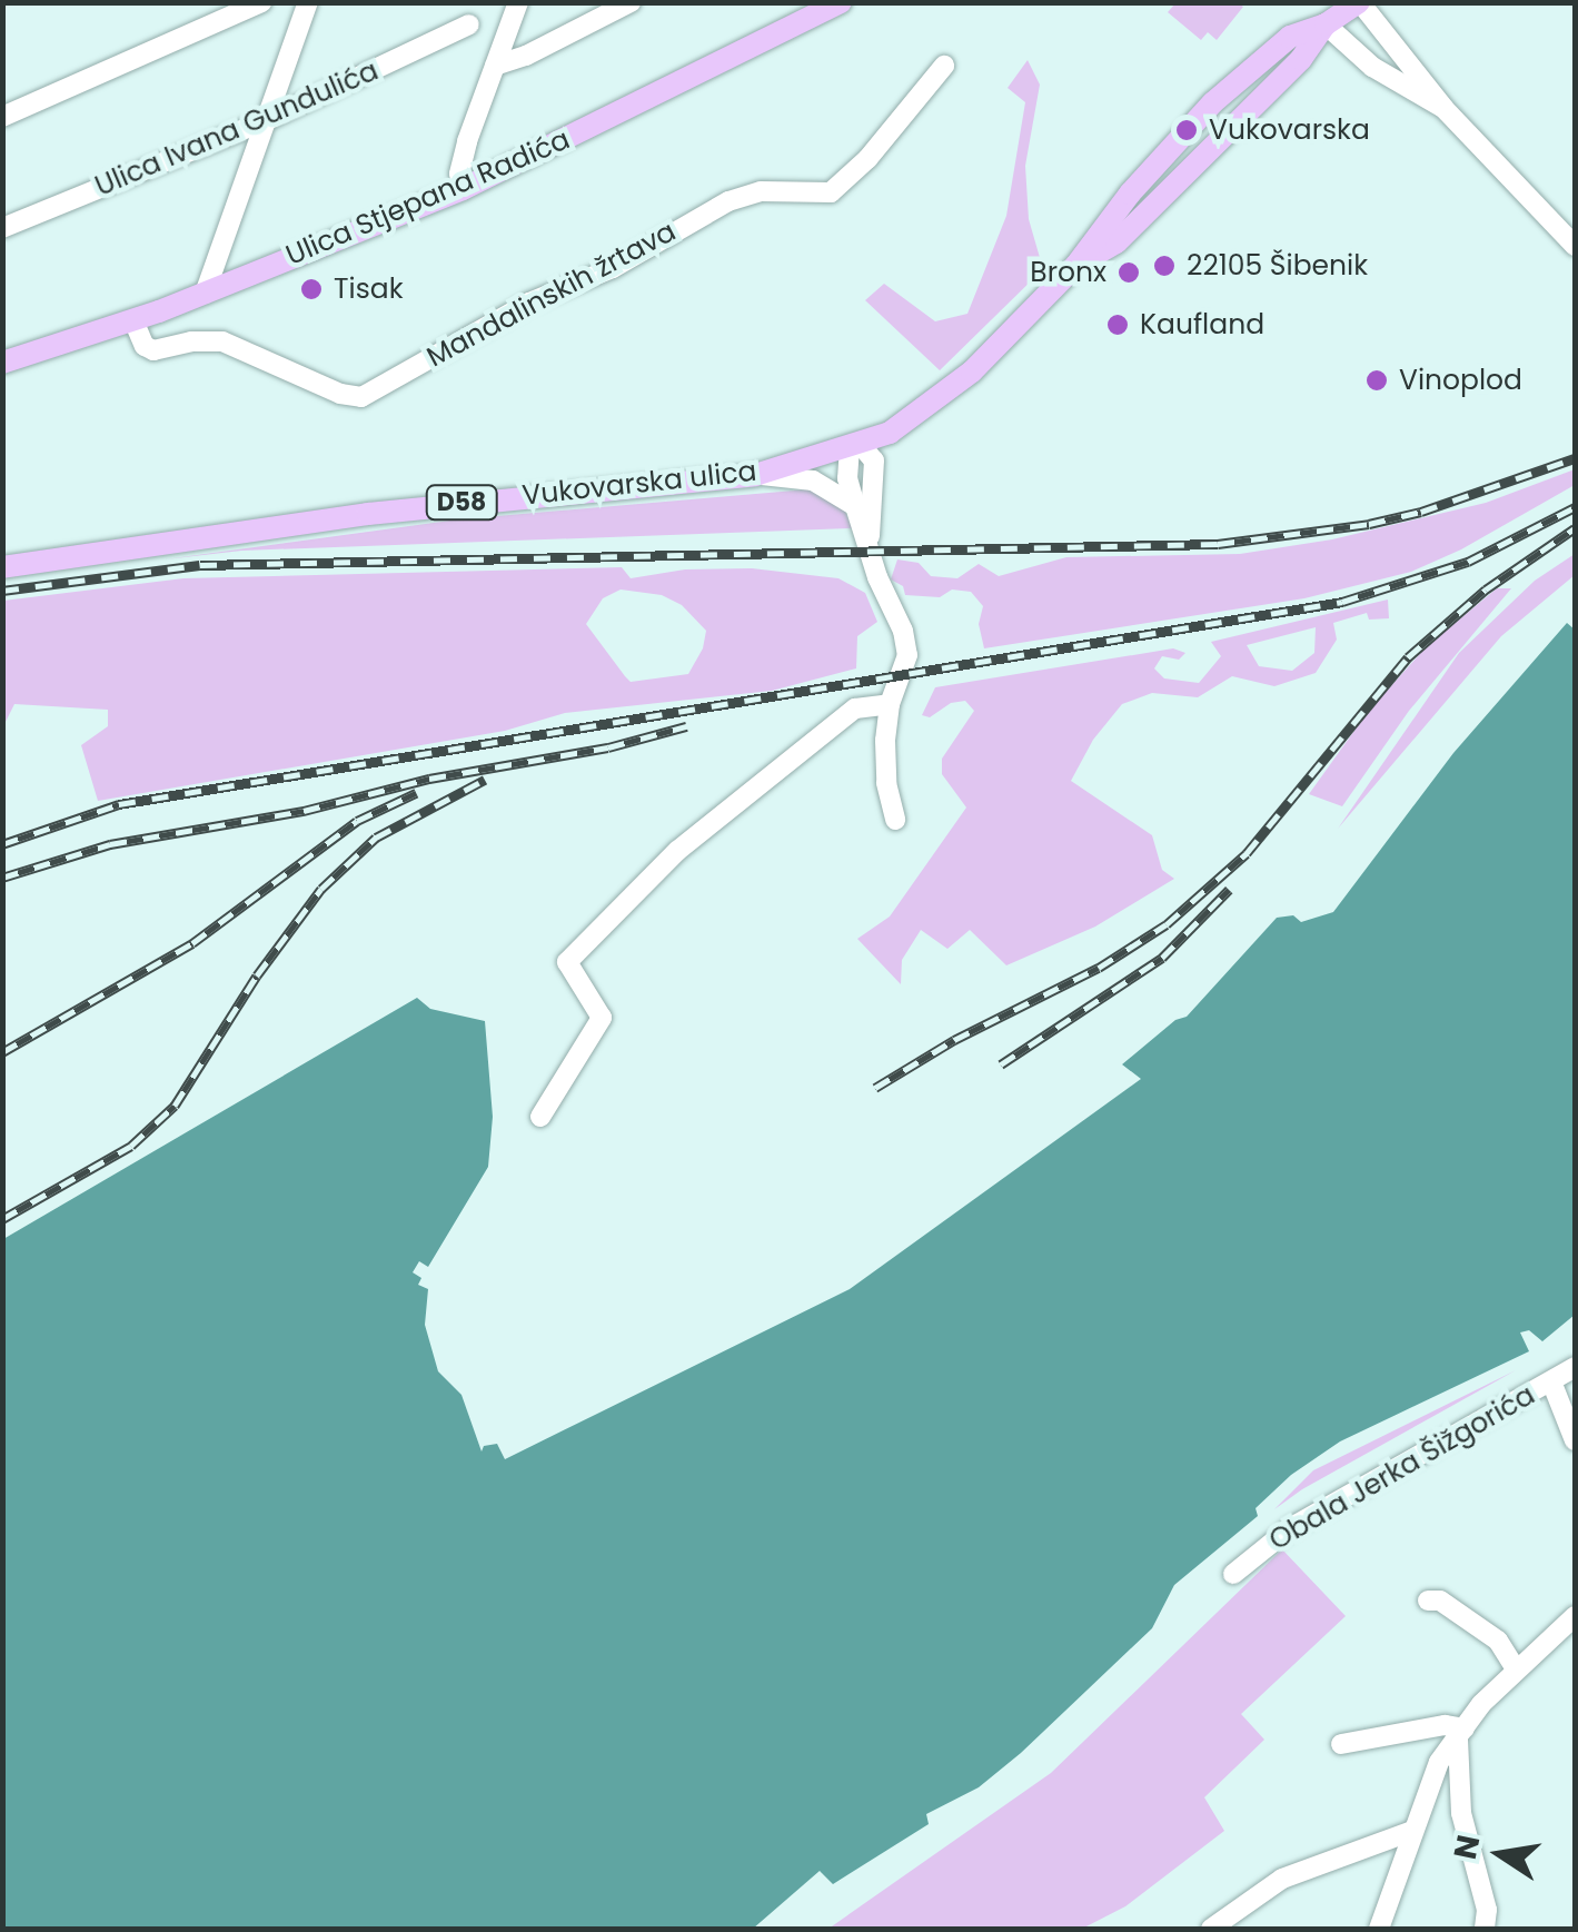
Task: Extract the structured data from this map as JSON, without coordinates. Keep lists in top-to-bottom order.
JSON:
{
  "streets": {
    "main road": ["Ulica Stjepana Radića", "Vukovarska ulica", "D58"],
    "street": ["Ulica Ivana Gundulića", "Mandalinskih žrtava", "Obala Jerka Šižgorića"]
  },
  "crossings": [
    ["Ulica Stjepana Radića", "Mandalinskih žrtava"],
    ["Vukovarska ulica", "D58"]
  ],
  "places": [
    "Vukovarska",
    "22105 Šibenik",
    "Bronx",
    "Tisak",
    "Kaufland",
    "Vinoplod"
  ],
  "north": "left"
}
